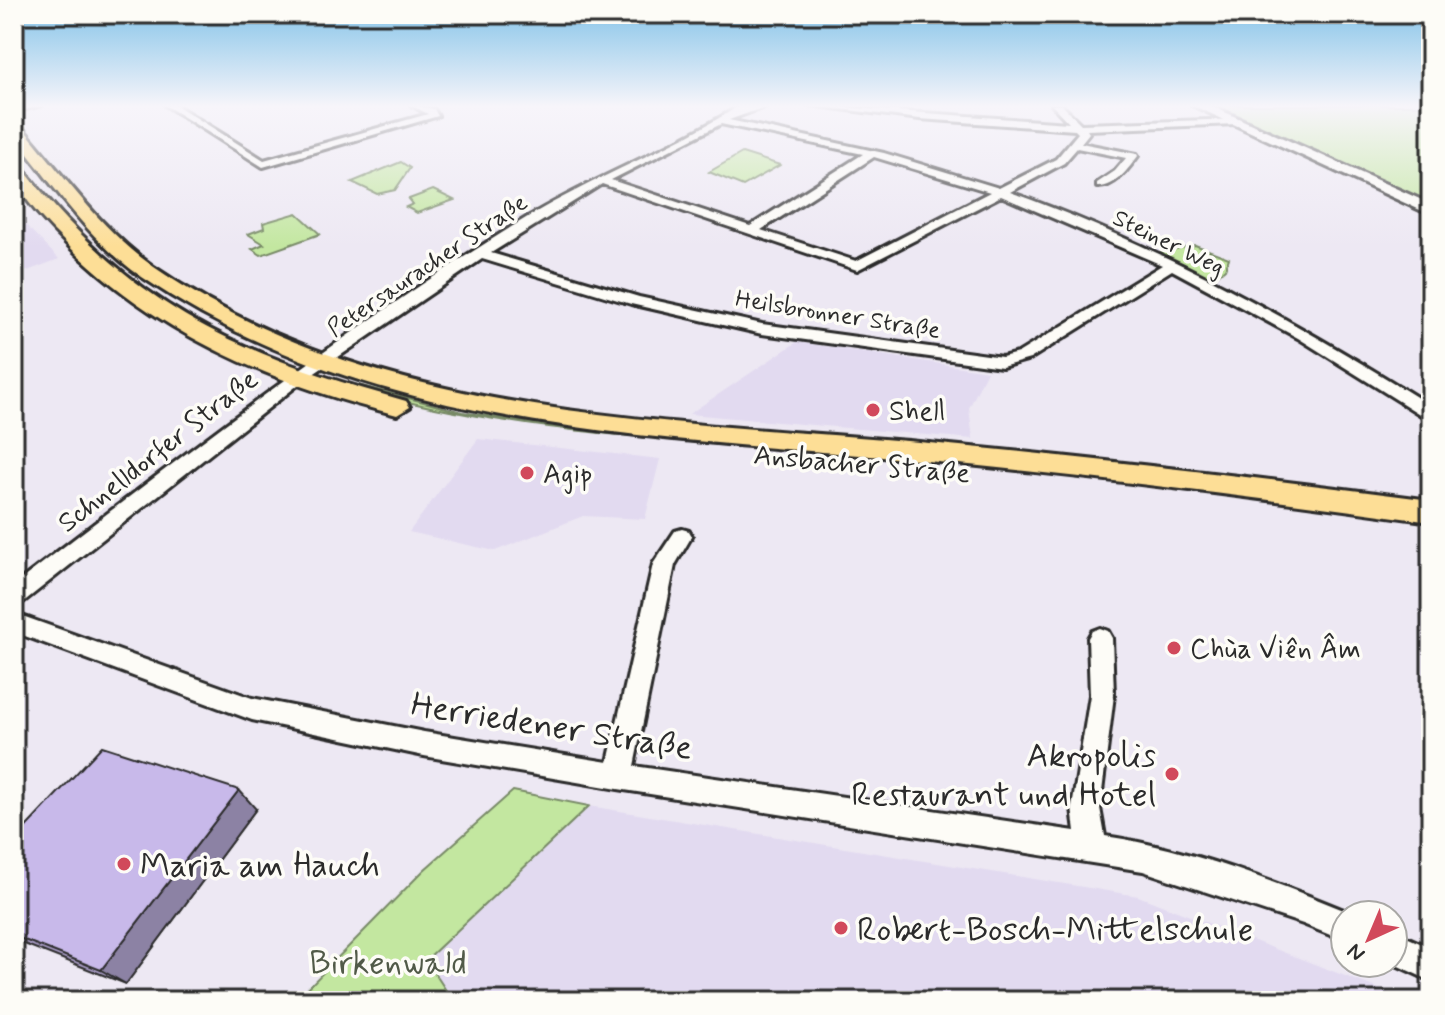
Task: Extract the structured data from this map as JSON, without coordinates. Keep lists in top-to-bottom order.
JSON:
{
  "streets": {
    "main road": ["Ansbacher Straße"],
    "street": [
      "Steiner Weg",
      "Petersauracher Straße",
      "Heilsbronner Straße",
      "Schnelldorfer Straße",
      "Herriedener Straße"
    ]
  },
  "crossings": [
    ["Steiner Weg", "Heilsbronner Straße"],
    ["Petersauracher Straße", "Heilsbronner Straße"],
    ["Petersauracher Straße", "Ansbacher Straße"],
    ["Schnelldorfer Straße", "Ansbacher Straße"]
  ],
  "parks": ["Birkenwald"],
  "places": [
    "Shell",
    "Agip",
    "Chùa Viên Âm",
    "Akropolis Restaurant und Hotel",
    "Maria am Hauch",
    "Robert-Bosch-Mittelschule"
  ],
  "north": "bottom left"
}
